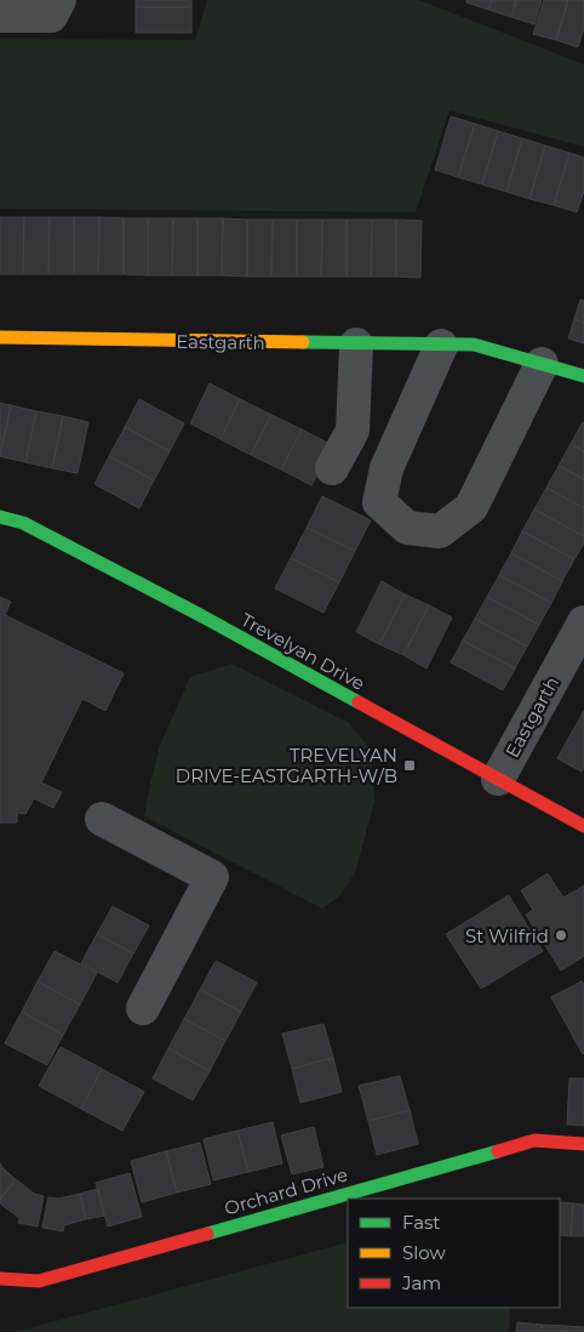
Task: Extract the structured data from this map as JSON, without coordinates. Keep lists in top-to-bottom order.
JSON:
{
  "streets": {
    "street": ["Eastgarth", "Trevelyan Drive", "Orchard Drive"]
  },
  "crossings": [
    ["Eastgarth", "Trevelyan Drive"]
  ],
  "places": {
    "transit": ["TREVELYAN DRIVE-EASTGARTH-W/B"],
    "other": ["St Wilfrid"]
  },
  "legend": ["Fast", "Slow", "Jam"]
}
